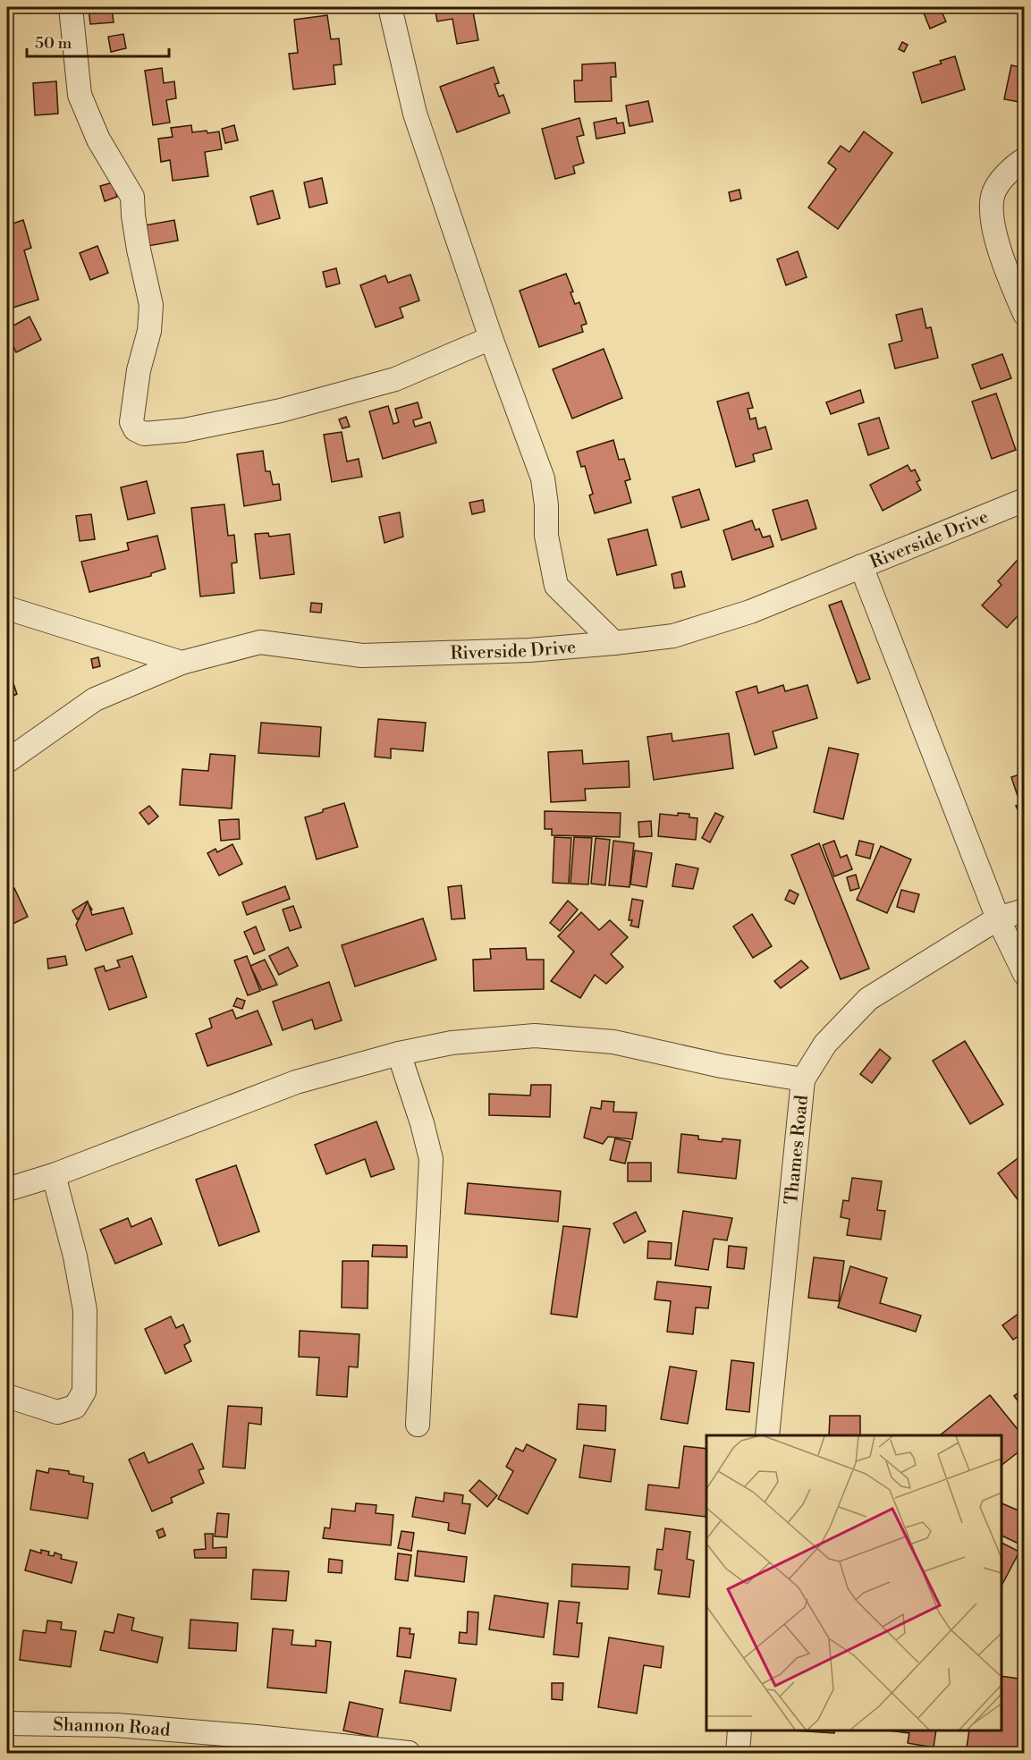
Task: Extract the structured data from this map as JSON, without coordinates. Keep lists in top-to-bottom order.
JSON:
{
  "streets": {
    "street": ["Riverside Drive", "Thames Road", "Shannon Road"]
  },
  "scale_bar": "50 m"
}
